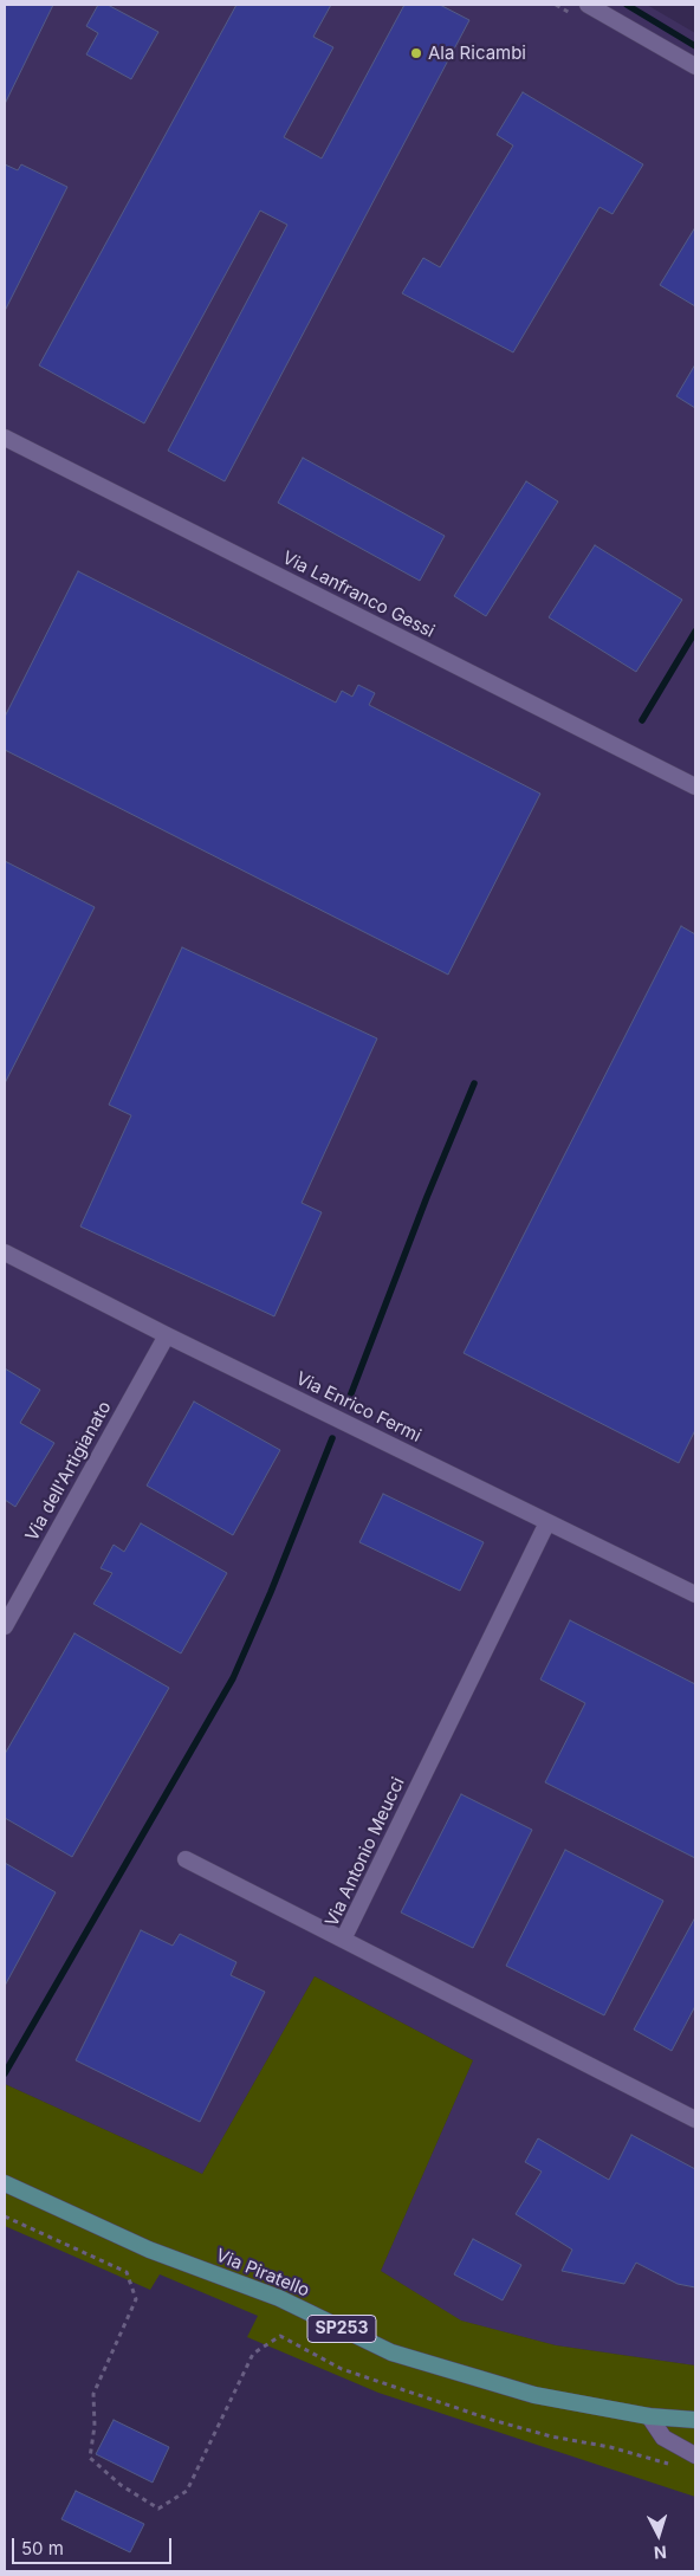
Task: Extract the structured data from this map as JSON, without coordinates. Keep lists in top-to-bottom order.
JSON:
{
  "streets": {
    "main road": ["Via Piratello", "SP253"],
    "street": [
      "Via Lanfranco Gessi",
      "Via Enrico Fermi",
      "Via dell'Artigianato",
      "Via Antonio Meucci"
    ]
  },
  "crossings": [
    ["Via Enrico Fermi", "Via dell'Artigianato"],
    ["Via Enrico Fermi", "Via Antonio Meucci"]
  ],
  "places": ["Ala Ricambi"],
  "scale_bar": "50 m",
  "north": "bottom"
}
